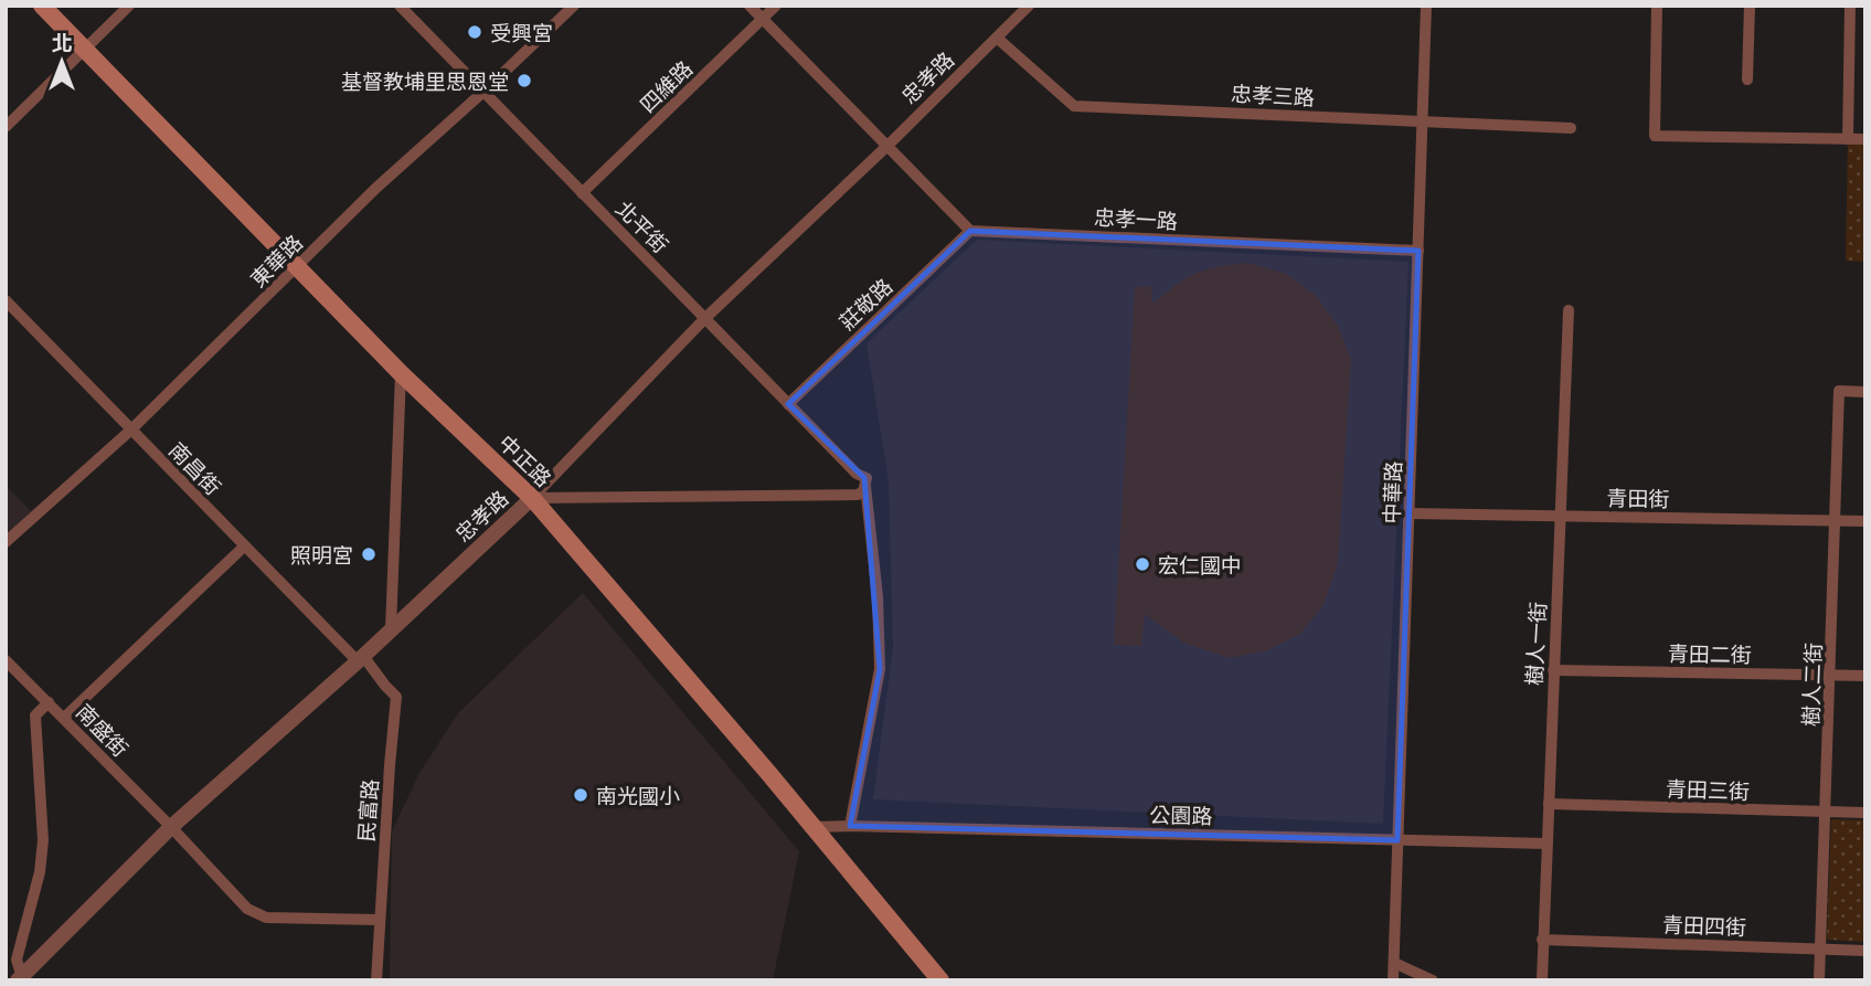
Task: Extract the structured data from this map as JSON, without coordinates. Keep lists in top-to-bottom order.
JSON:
{
  "streets": {
    "main road": ["中正路"],
    "street": [
      "忠孝路",
      "四維路",
      "忠孝三路",
      "忠孝一路",
      "北平街",
      "東華路",
      "莊敬路",
      "南昌街",
      "中華路",
      "青田街",
      "樹人一街",
      "青田二街",
      "樹人二街",
      "南盛街",
      "青田三街",
      "民富路",
      "公園路",
      "青田四街"
    ]
  },
  "crossings": [
    ["忠孝路", "忠孝三路"],
    ["忠孝路", "北平街"],
    ["忠孝路", "中正路"],
    ["忠孝路", "南昌街"],
    ["忠孝路", "南盛街"],
    ["忠孝路", "民富路"],
    ["四維路", "北平街"],
    ["忠孝三路", "中華路"],
    ["忠孝一路", "莊敬路"],
    ["忠孝一路", "中華路"],
    ["北平街", "東華路"],
    ["北平街", "莊敬路"],
    ["東華路", "中正路"],
    ["東華路", "南昌街"],
    ["中正路", "公園路"],
    ["南昌街", "民富路"],
    ["中華路", "青田街"],
    ["中華路", "公園路"],
    ["青田街", "樹人一街"],
    ["青田街", "樹人二街"],
    ["樹人一街", "青田二街"],
    ["樹人一街", "青田三街"],
    ["樹人一街", "公園路"],
    ["樹人一街", "青田四街"],
    ["青田二街", "樹人二街"],
    ["樹人二街", "青田三街"],
    ["樹人二街", "青田四街"],
    ["南盛街", "民富路"]
  ],
  "places": [
    "受興宮",
    "基督教埔里思恩堂",
    "照明宮",
    "宏仁國中",
    "南光國小"
  ],
  "north": "top"
}
